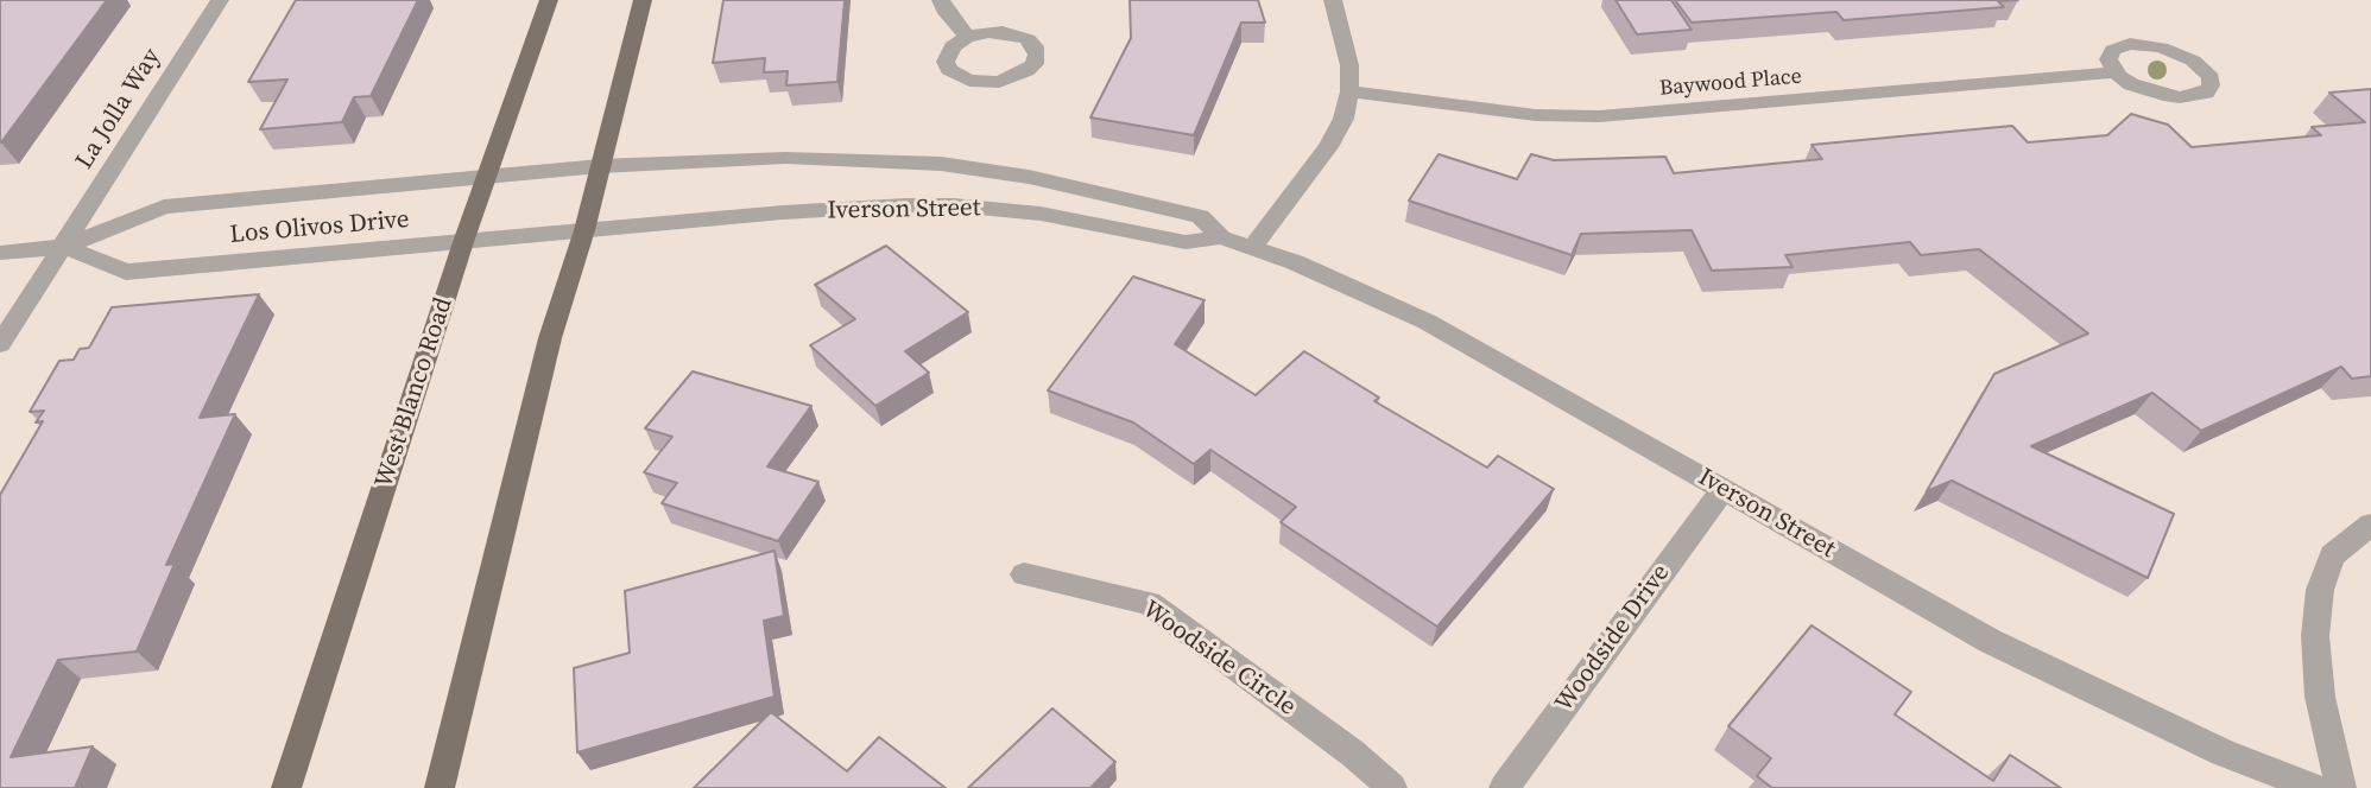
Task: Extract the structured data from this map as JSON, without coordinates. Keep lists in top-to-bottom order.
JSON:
{
  "streets": {
    "main road": ["West Blanco Road"],
    "street": [
      "Baywood Place",
      "La Jolla Way",
      "Iverson Street",
      "Los Olivos Drive",
      "Woodside Drive",
      "Woodside Circle"
    ]
  },
  "crossings": [
    ["La Jolla Way", "Los Olivos Drive"],
    ["Iverson Street", "Los Olivos Drive"],
    ["Iverson Street", "West Blanco Road"],
    ["Iverson Street", "Woodside Drive"],
    ["Los Olivos Drive", "West Blanco Road"]
  ]
}
